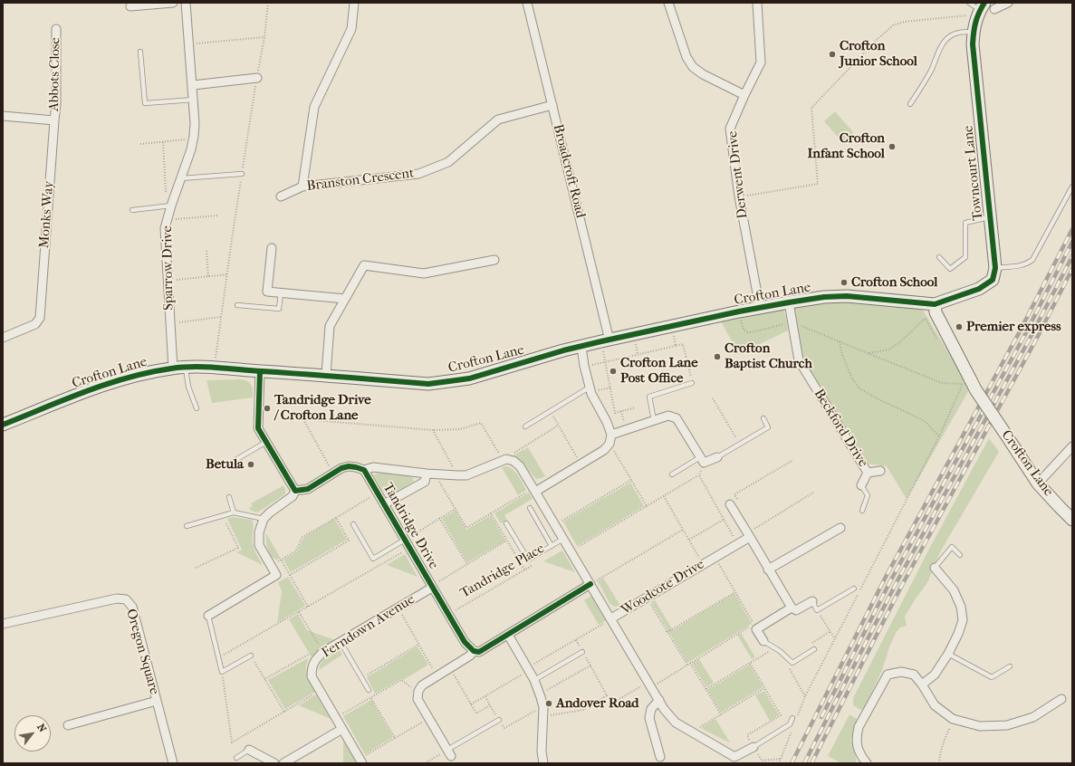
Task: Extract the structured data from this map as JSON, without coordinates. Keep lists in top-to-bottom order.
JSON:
{
  "streets": {
    "street": [
      "Abbots Close",
      "Broadcroft Road",
      "Towncourt Lane",
      "Derwent Drive",
      "Branston Crescent",
      "Monks Way",
      "Sparrow Drive",
      "Crofton Lane",
      "Beckford Drive",
      "Tandridge Drive",
      "Woodcote Drive",
      "Ferndown Avenue",
      "Oregon Square"
    ],
    "path": ["Tandridge Place"]
  },
  "crossings": [
    ["Abbots Close", "Monks Way"],
    ["Broadcroft Road", "Branston Crescent"],
    ["Broadcroft Road", "Crofton Lane"],
    ["Derwent Drive", "Crofton Lane"],
    ["Sparrow Drive", "Crofton Lane"],
    ["Crofton Lane", "Beckford Drive"],
    ["Tandridge Drive", "Tandridge Place"],
    ["Tandridge Drive", "Ferndown Avenue"],
    ["Tandridge Place", "Ferndown Avenue"]
  ],
  "places": [
    "Crofton Junior School",
    "Crofton Infant School",
    "Crofton School",
    "Premier express",
    "Crofton Baptist Church",
    "Crofton Lane Post Office",
    "Tandridge Drive / Crofton Lane",
    "Betula",
    "Andover Road"
  ],
  "north": "top right"
}
